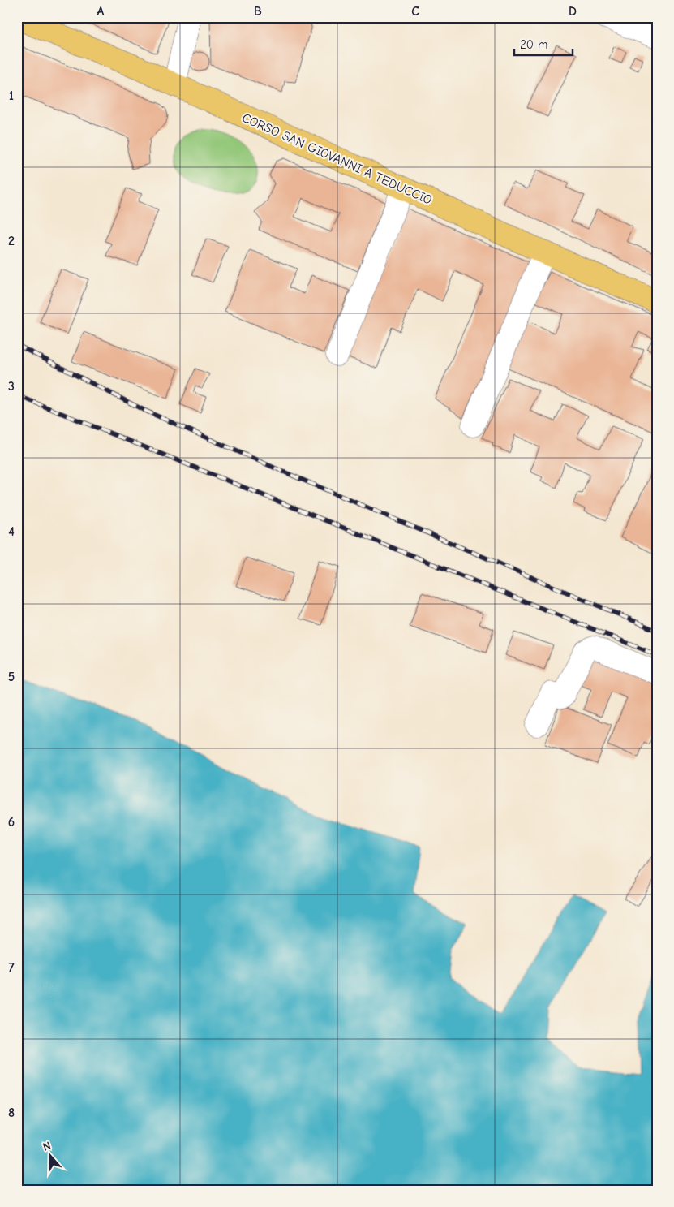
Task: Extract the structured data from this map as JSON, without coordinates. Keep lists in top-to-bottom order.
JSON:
{
  "streets": {
    "main road": ["CORSO SAN GIOVANNI A TEDUCCIO"]
  },
  "scale_bar": "20 m",
  "north": "top",
  "grid": {
    "columns": [
      "A",
      "B",
      "C",
      "D"
    ],
    "rows": [
      "1",
      "2",
      "3",
      "4",
      "5",
      "6",
      "7",
      "8"
    ]
  }
}
